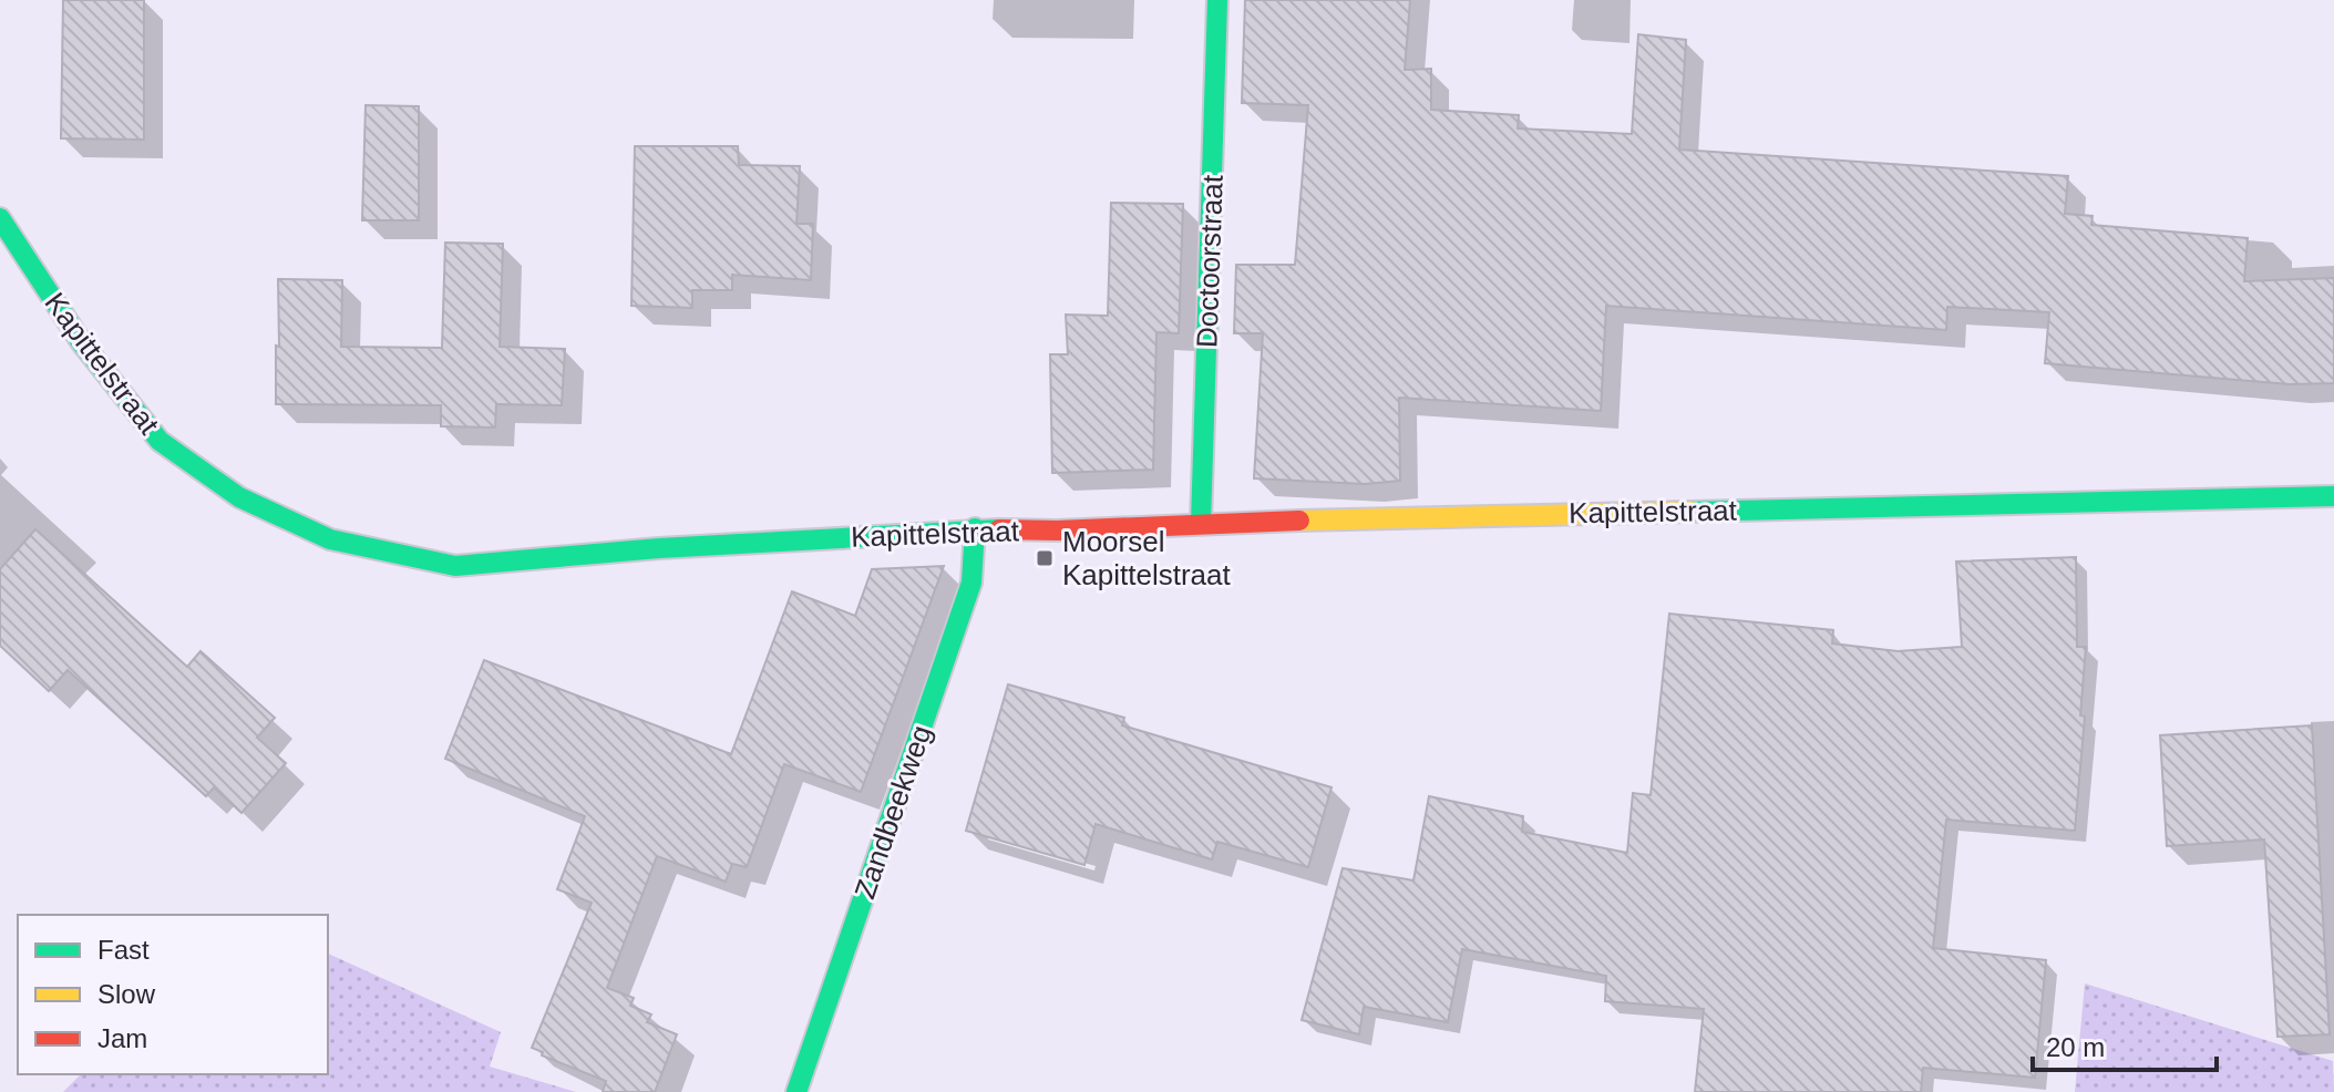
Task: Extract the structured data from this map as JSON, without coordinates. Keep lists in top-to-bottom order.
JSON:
{
  "streets": {
    "street": ["Doctoorstraat", "Kapittelstraat", "Zandbeekweg"]
  },
  "crossings": [
    ["Doctoorstraat", "Kapittelstraat"],
    ["Kapittelstraat", "Zandbeekweg"]
  ],
  "places": {
    "transit": ["Moorsel Kapittelstraat"]
  },
  "legend": ["Fast", "Slow", "Jam"],
  "scale_bar": "20 m"
}
